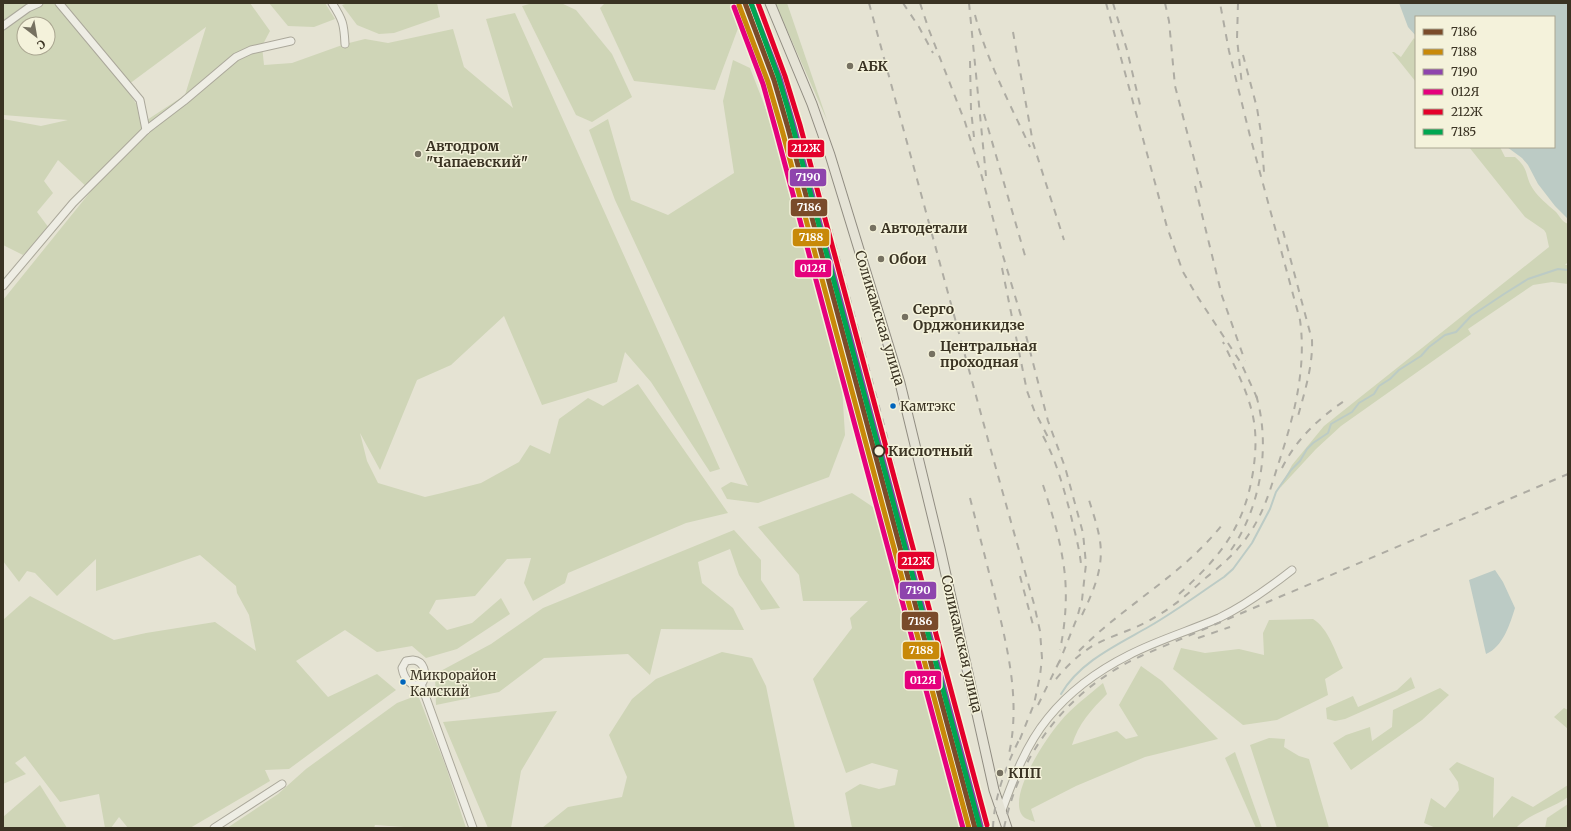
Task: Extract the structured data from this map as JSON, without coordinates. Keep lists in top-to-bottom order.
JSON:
{
  "streets": {
    "main road": ["Соликамская улица"]
  },
  "places": [
    "АБК",
    "Автодром \"Чапаевский\"",
    "Автодетали",
    "Обои",
    "Серго Орджоникидзе",
    "Центральная проходная",
    "Камтэкс",
    "Кислотный",
    "Микрорайон Камский",
    "КПП"
  ],
  "lines": [
    "transit line 7186",
    "transit line 7190",
    "transit line 212Ж",
    "transit line 7185",
    "transit line 7188",
    "transit line 012Я"
  ],
  "legend": [
    "7186",
    "7188",
    "7190",
    "012Я",
    "212Ж",
    "7185"
  ],
  "north": "bottom right"
}
